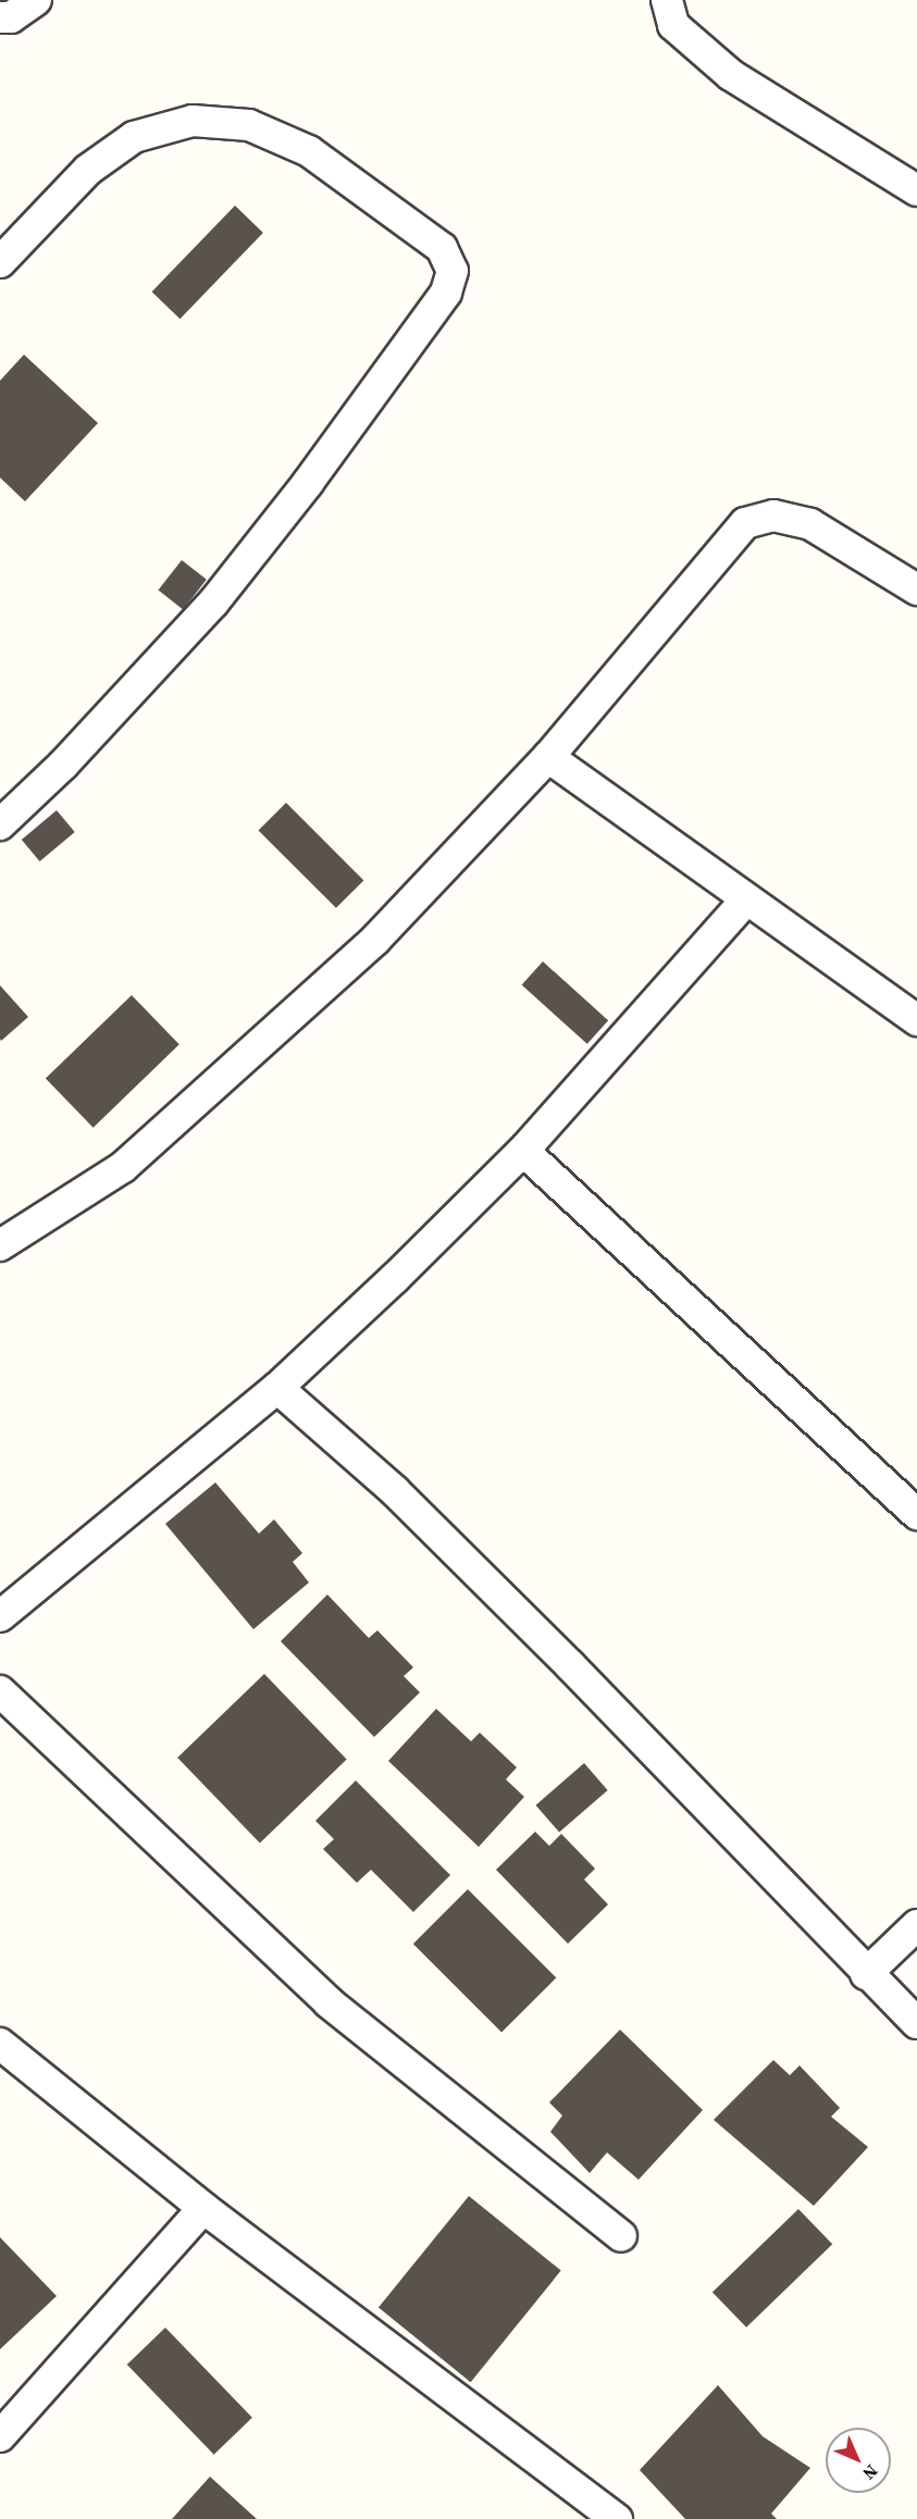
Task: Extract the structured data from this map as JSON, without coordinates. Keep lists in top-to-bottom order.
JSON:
{
  "north": "bottom right"
}
